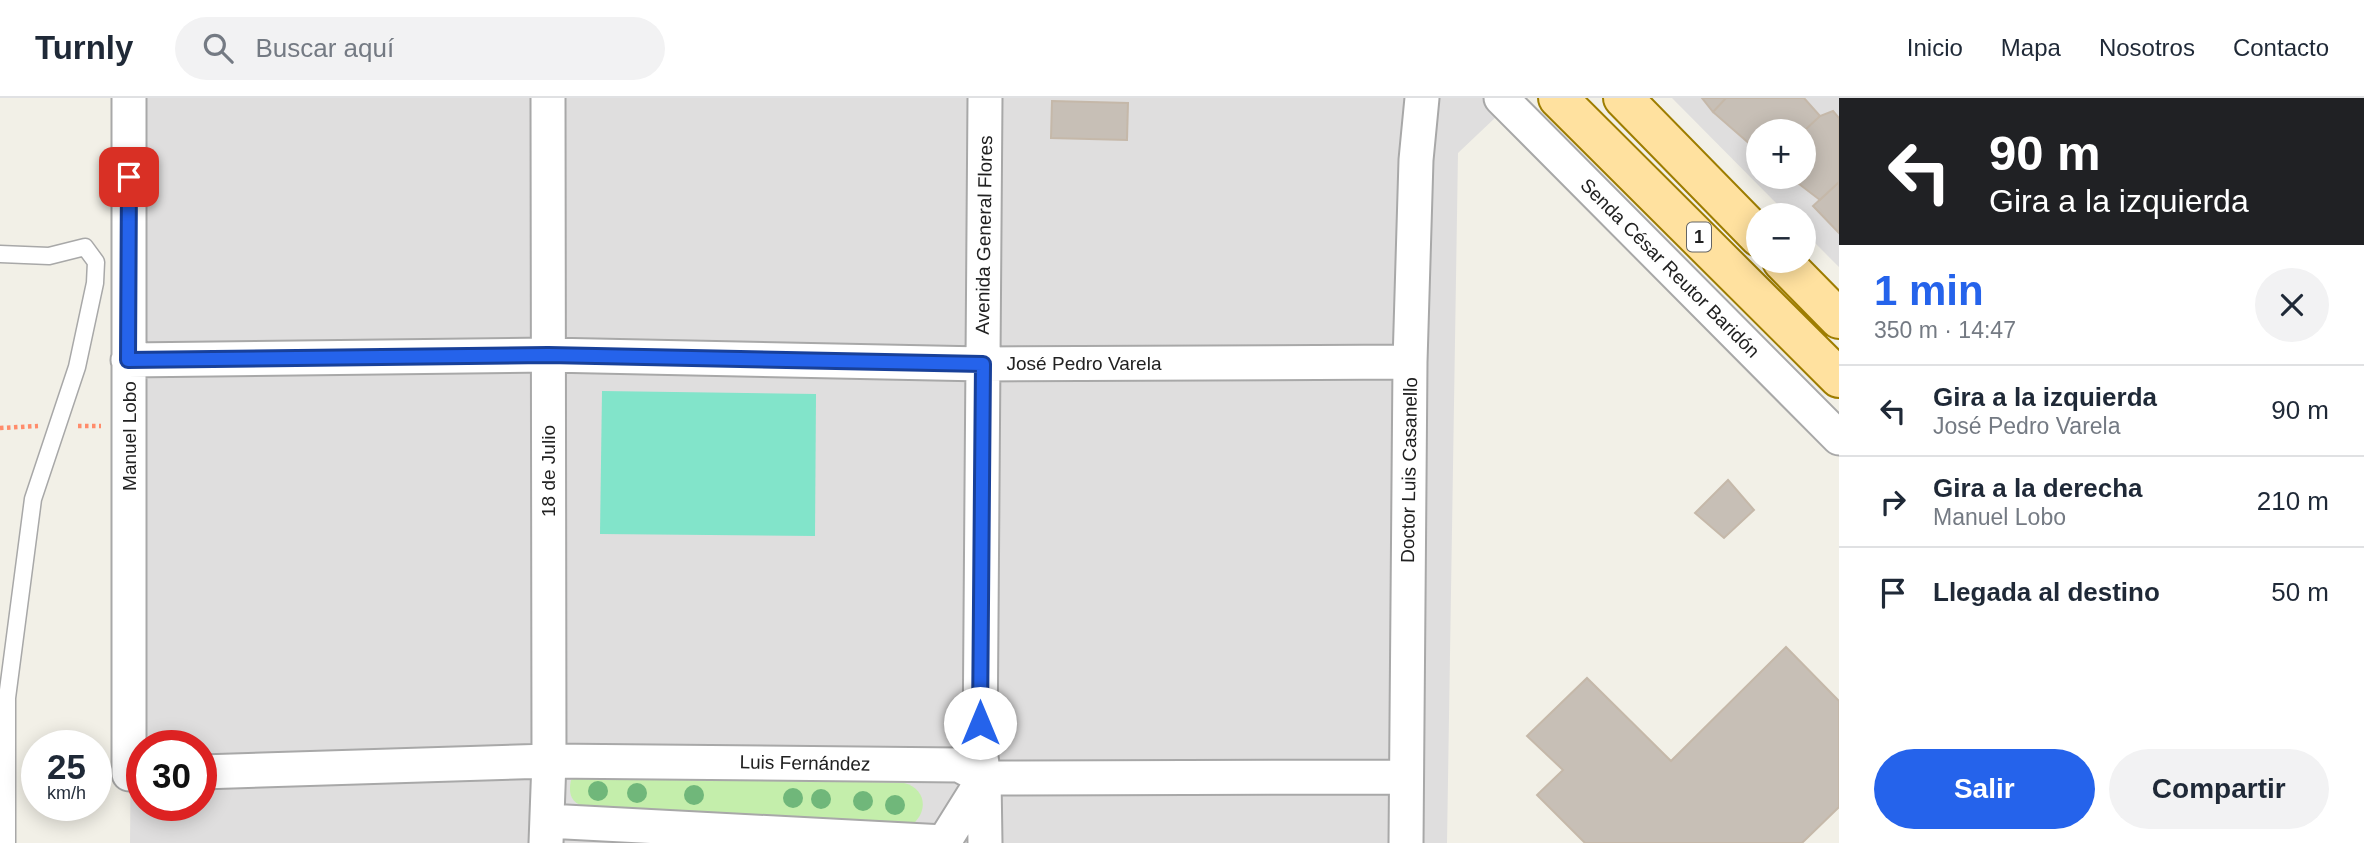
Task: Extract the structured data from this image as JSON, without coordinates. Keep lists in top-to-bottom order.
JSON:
{
  "streets": {
    "main road": ["1"],
    "street": [
      "Avenida General Flores",
      "Senda César Reutor Baridón",
      "José Pedro Varela",
      "Manuel Lobo",
      "Doctor Luis Casanello",
      "18 de Julio",
      "Luis Fernández"
    ]
  },
  "crossings": [
    ["Avenida General Flores", "José Pedro Varela"],
    ["Avenida General Flores", "Luis Fernández"],
    ["José Pedro Varela", "Manuel Lobo"],
    ["José Pedro Varela", "Doctor Luis Casanello"],
    ["José Pedro Varela", "18 de Julio"],
    ["Doctor Luis Casanello", "Luis Fernández"],
    ["18 de Julio", "Luis Fernández"]
  ],
  "page": {
    "header": "Turnly",
    "search": "Buscar aquí",
    "nav": [
      "Inicio",
      "Mapa",
      "Nosotros",
      "Contacto"
    ],
    "turn": ["90 m", "Gira a la izquierda"],
    "map_buttons": ["+", "−"],
    "heading": ["1 min", "350 m · 14:47"],
    "list": [
      {
        "name": "Gira a la izquierda",
        "note": "José Pedro Varela",
        "value": "90 m"
      },
      {
        "name": "Gira a la derecha",
        "note": "Manuel Lobo",
        "value": "210 m"
      },
      {
        "name": "Llegada al destino",
        "value": "50 m"
      }
    ],
    "speed": "25 km/h",
    "limit": "30",
    "buttons": ["Salir", "Compartir"]
  }
}
